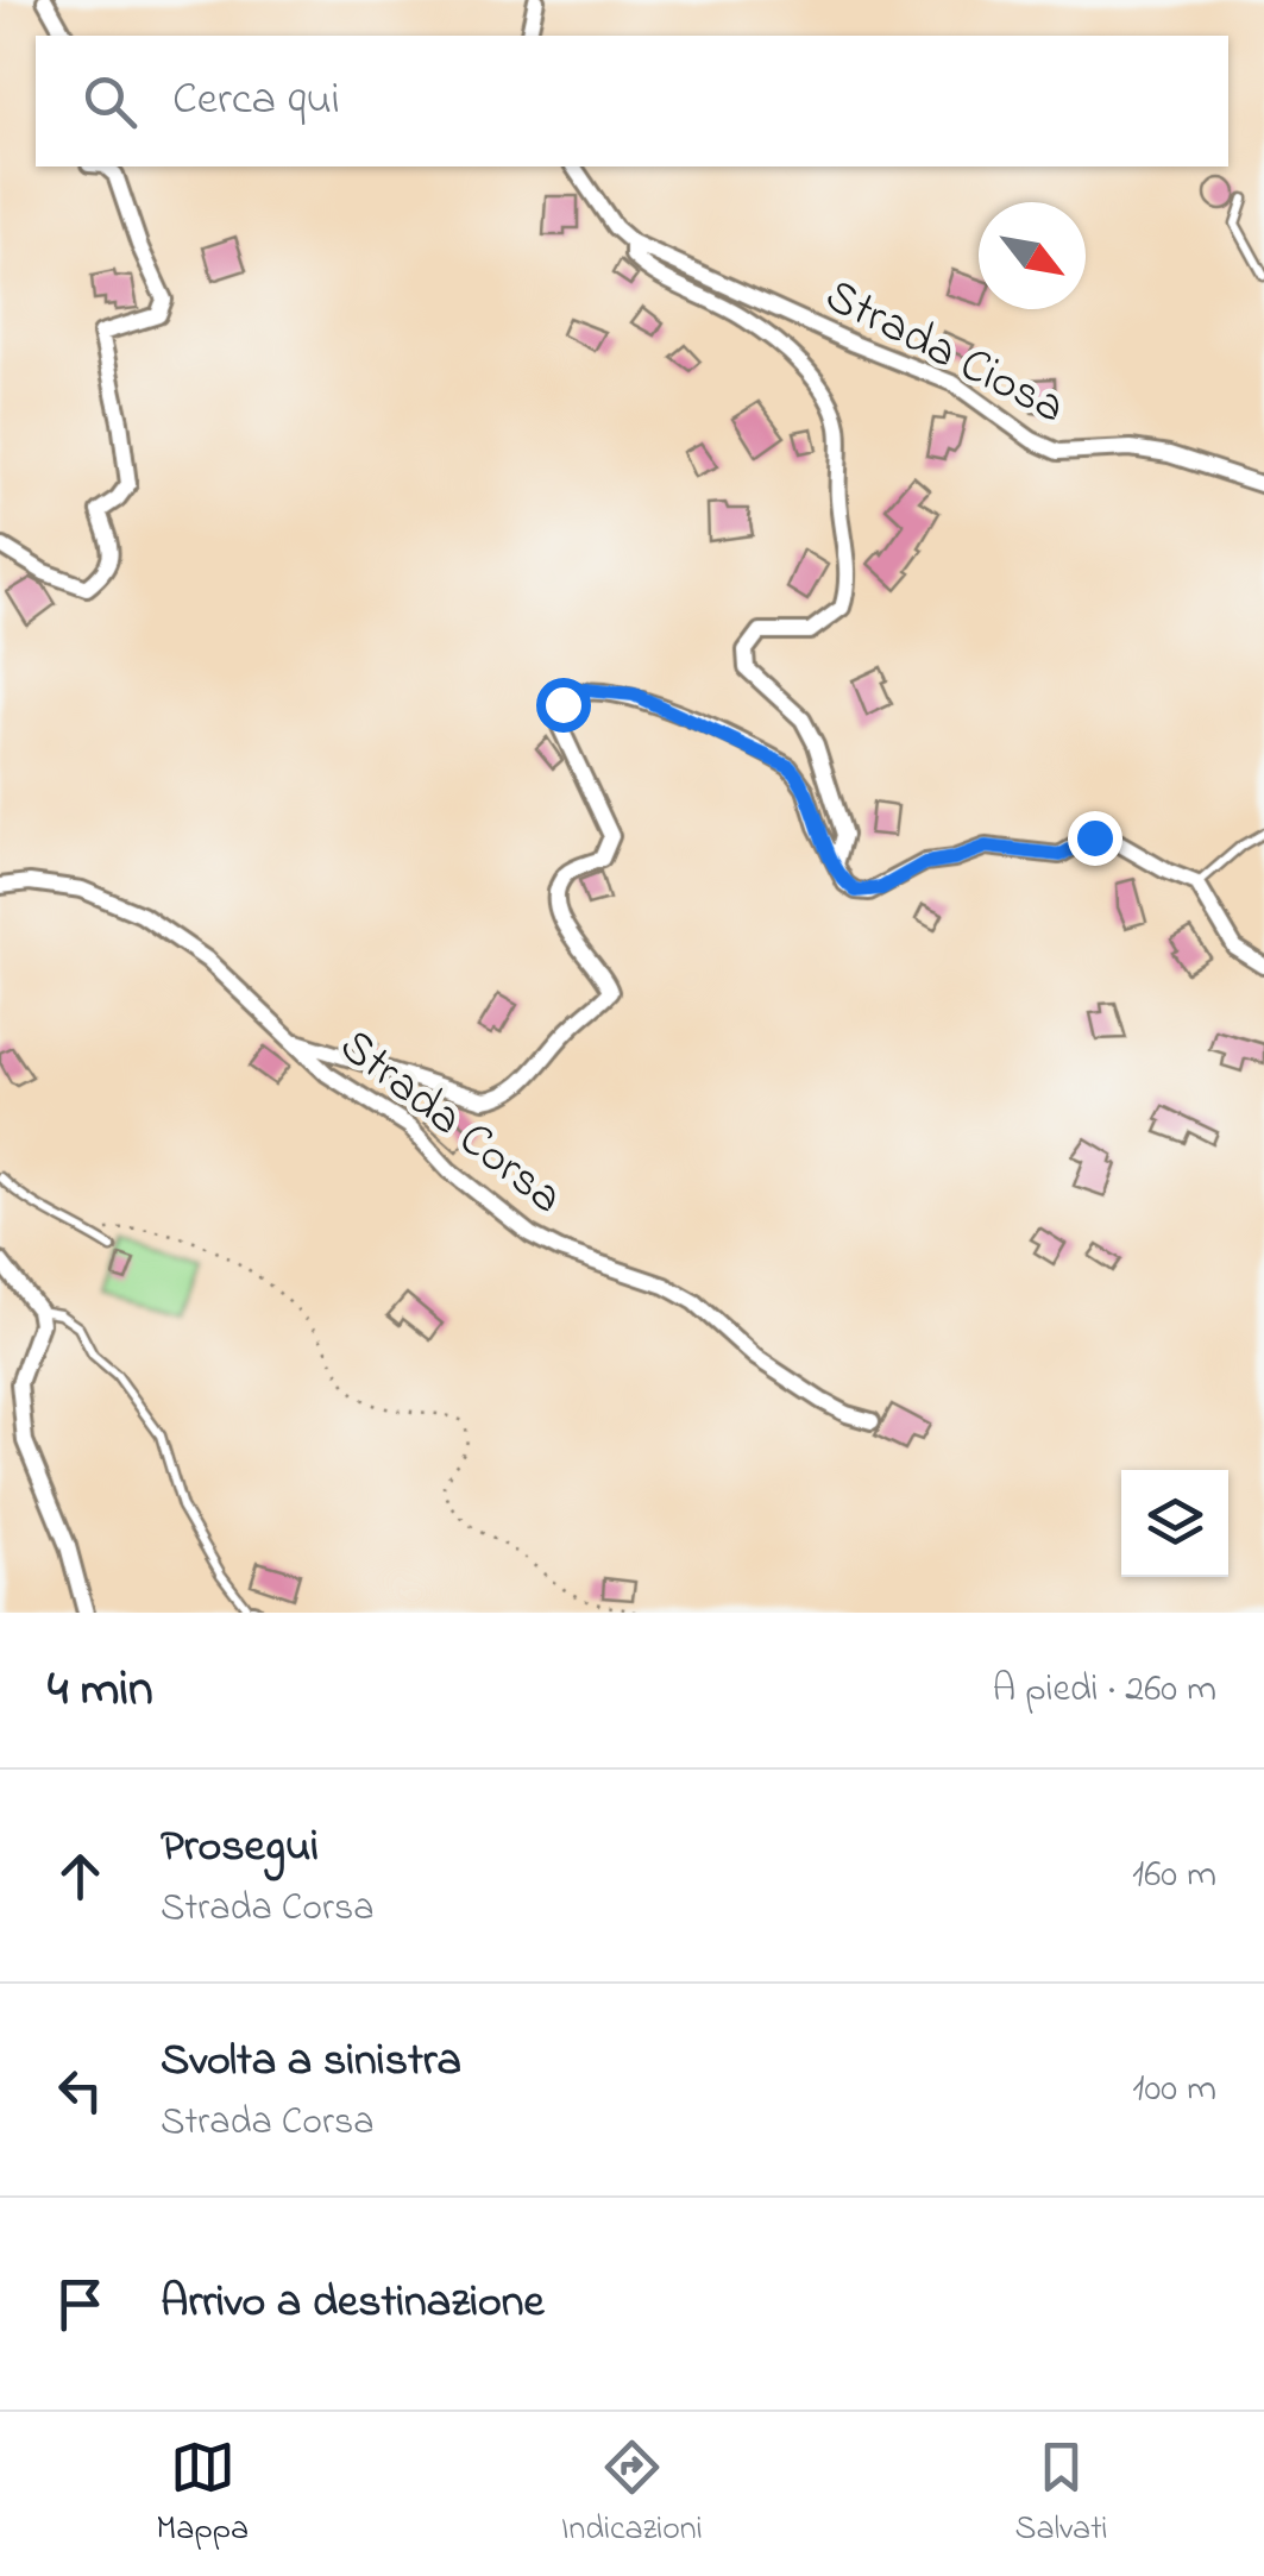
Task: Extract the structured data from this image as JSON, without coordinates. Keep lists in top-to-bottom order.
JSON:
{
  "streets": {
    "street": ["Strada Ciosa", "Strada Corsa"]
  },
  "north": "bottom right",
  "page": {
    "search": "Cerca qui",
    "heading": ["4 min", "A piedi · 260 m"],
    "list": [
      ["Prosegui", "Strada Corsa", "160 m"],
      ["Svolta a sinistra", "Strada Corsa", "100 m"],
      "Arrivo a destinazione"
    ],
    "nav": ["Mappa", "Indicazioni", "Salvati"]
  }
}
